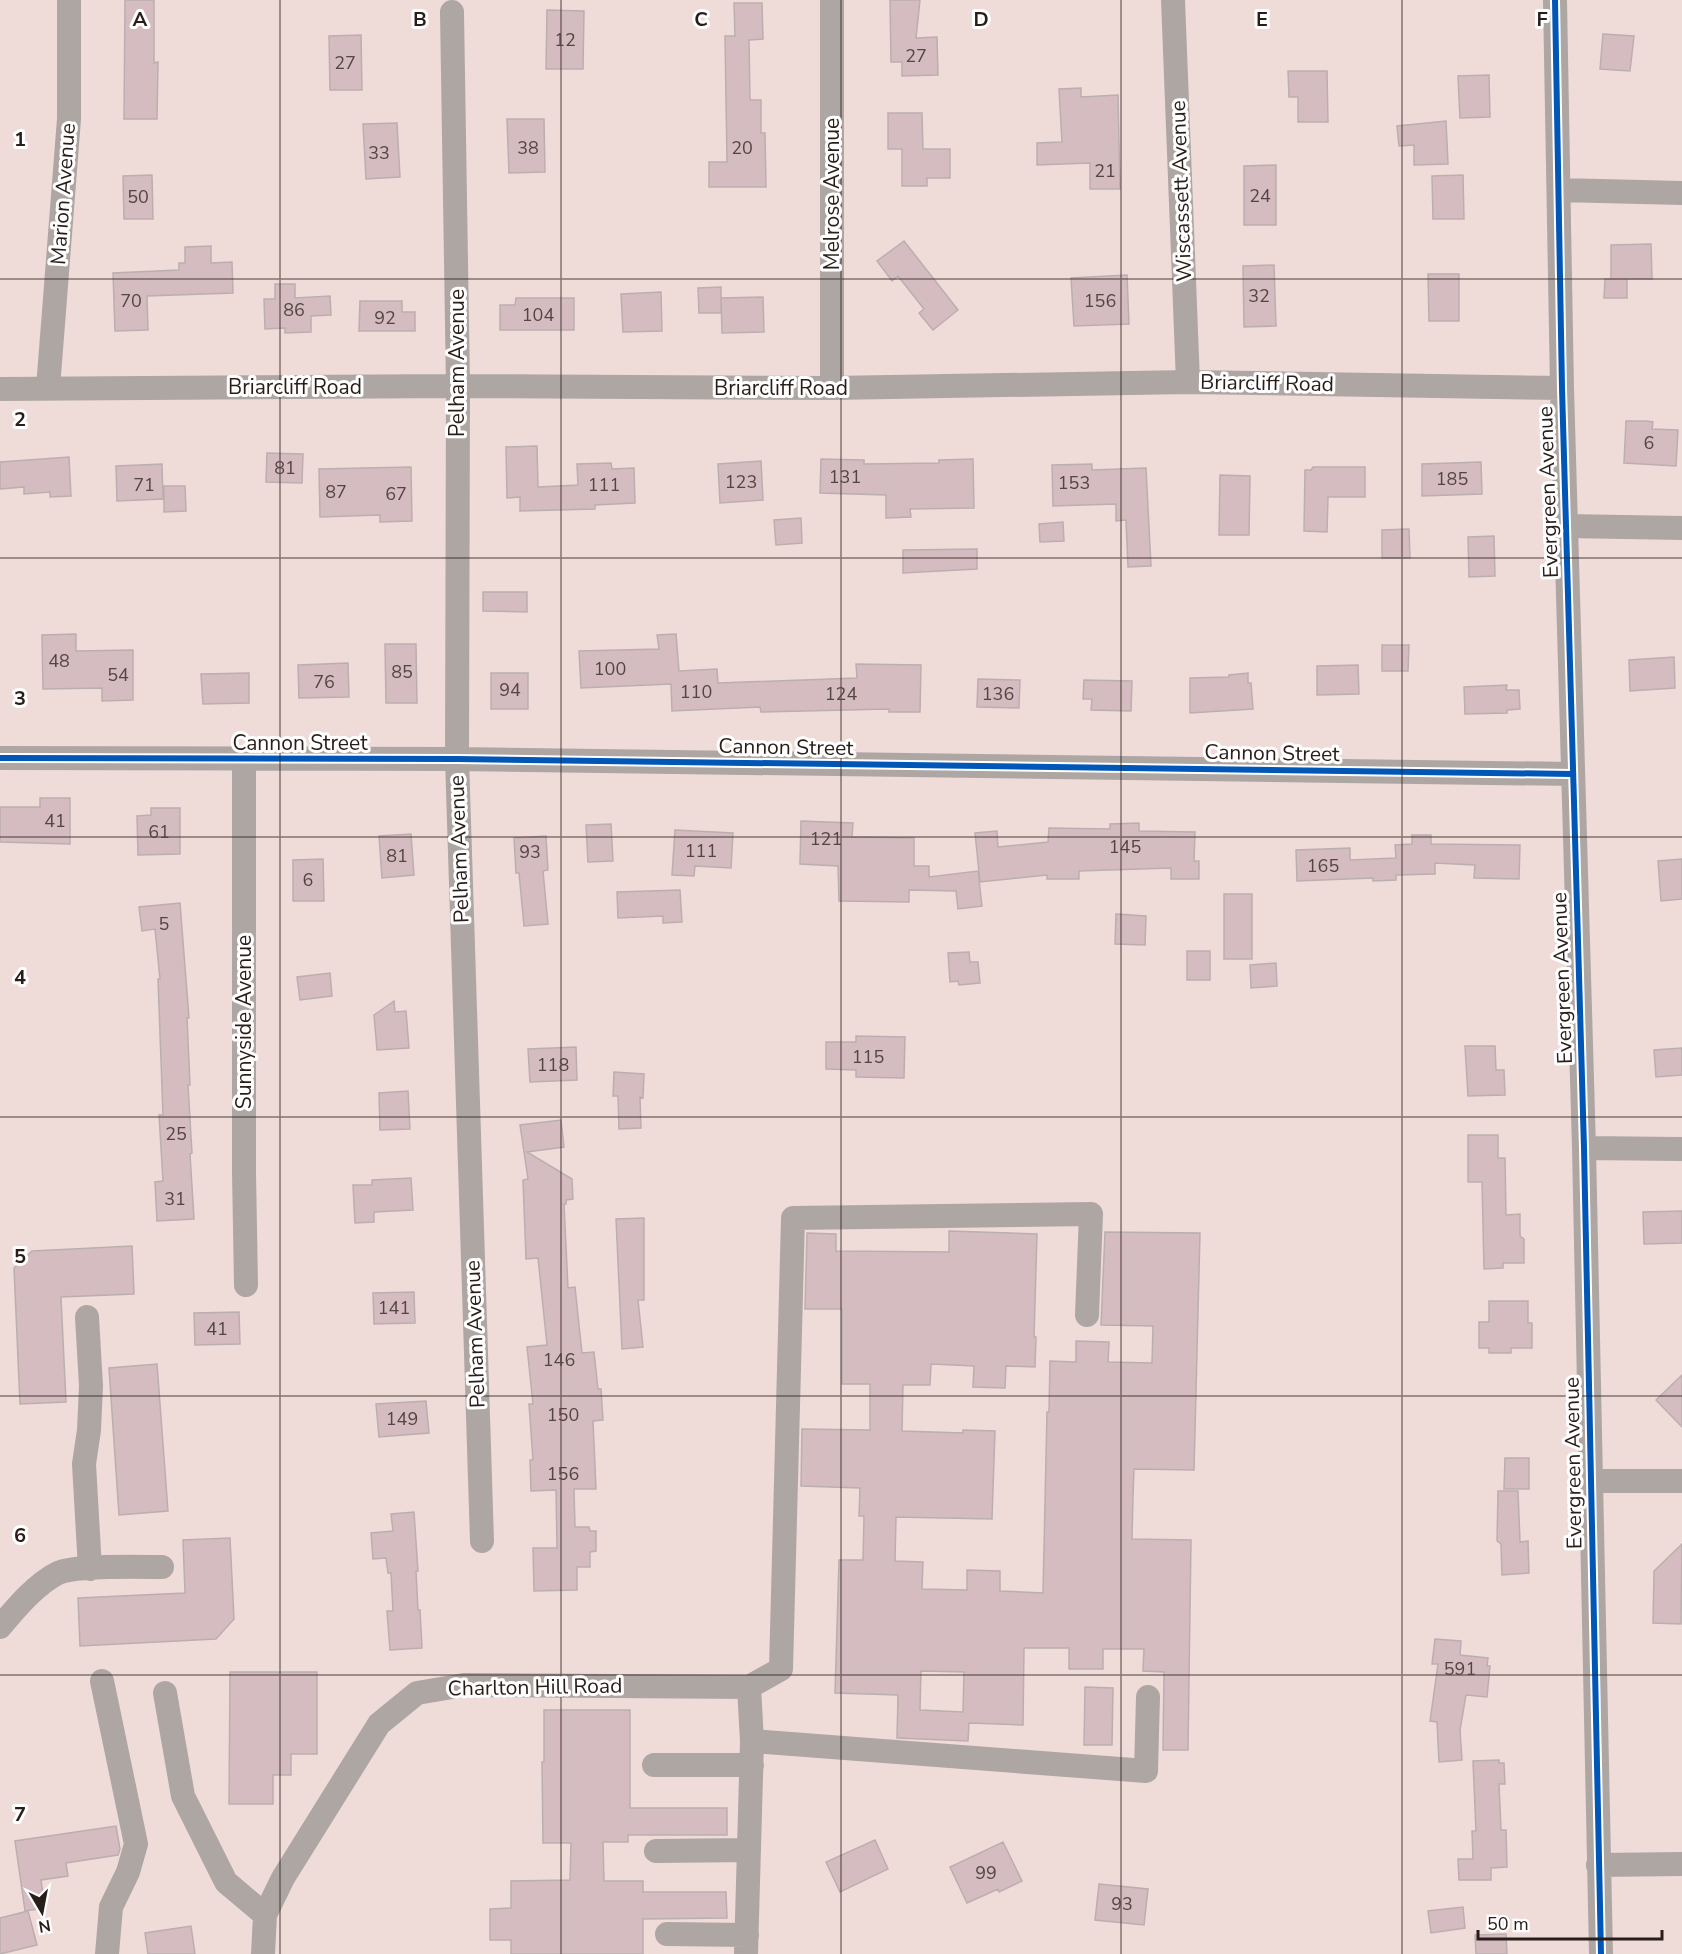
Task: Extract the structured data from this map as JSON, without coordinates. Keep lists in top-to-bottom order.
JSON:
{
  "streets": {
    "street": [
      "Wiscassett Avenue",
      "Marion Avenue",
      "Melrose Avenue",
      "Pelham Avenue",
      "Briarcliff Road",
      "Evergreen Avenue",
      "Cannon Street",
      "Sunnyside Avenue",
      "Charlton Hill Road"
    ]
  },
  "crossings": [
    ["Wiscassett Avenue", "Briarcliff Road"],
    ["Marion Avenue", "Briarcliff Road"],
    ["Melrose Avenue", "Briarcliff Road"],
    ["Pelham Avenue", "Briarcliff Road"],
    ["Pelham Avenue", "Cannon Street"],
    ["Briarcliff Road", "Evergreen Avenue"],
    ["Evergreen Avenue", "Cannon Street"],
    ["Cannon Street", "Sunnyside Avenue"]
  ],
  "house_numbers": [
    "12",
    "27",
    "27",
    "38",
    "20",
    "33",
    "21",
    "24",
    "50",
    "32",
    "70",
    "156",
    "86",
    "104",
    "92",
    "6",
    "81",
    "131",
    "185",
    "123",
    "153",
    "71",
    "111",
    "87",
    "67",
    "48",
    "100",
    "85",
    "54",
    "76",
    "94",
    "110",
    "124",
    "136",
    "41",
    "61",
    "121",
    "145",
    "111",
    "93",
    "81",
    "165",
    "6",
    "5",
    "115",
    "118",
    "25",
    "31",
    "141",
    "41",
    "146",
    "150",
    "149",
    "156",
    "591",
    "99",
    "93"
  ],
  "scale_bar": "50 m",
  "north": "bottom",
  "grid": {
    "columns": [
      "A",
      "B",
      "C",
      "D",
      "E",
      "F"
    ],
    "rows": [
      "1",
      "2",
      "3",
      "4",
      "5",
      "6",
      "7"
    ]
  }
}
